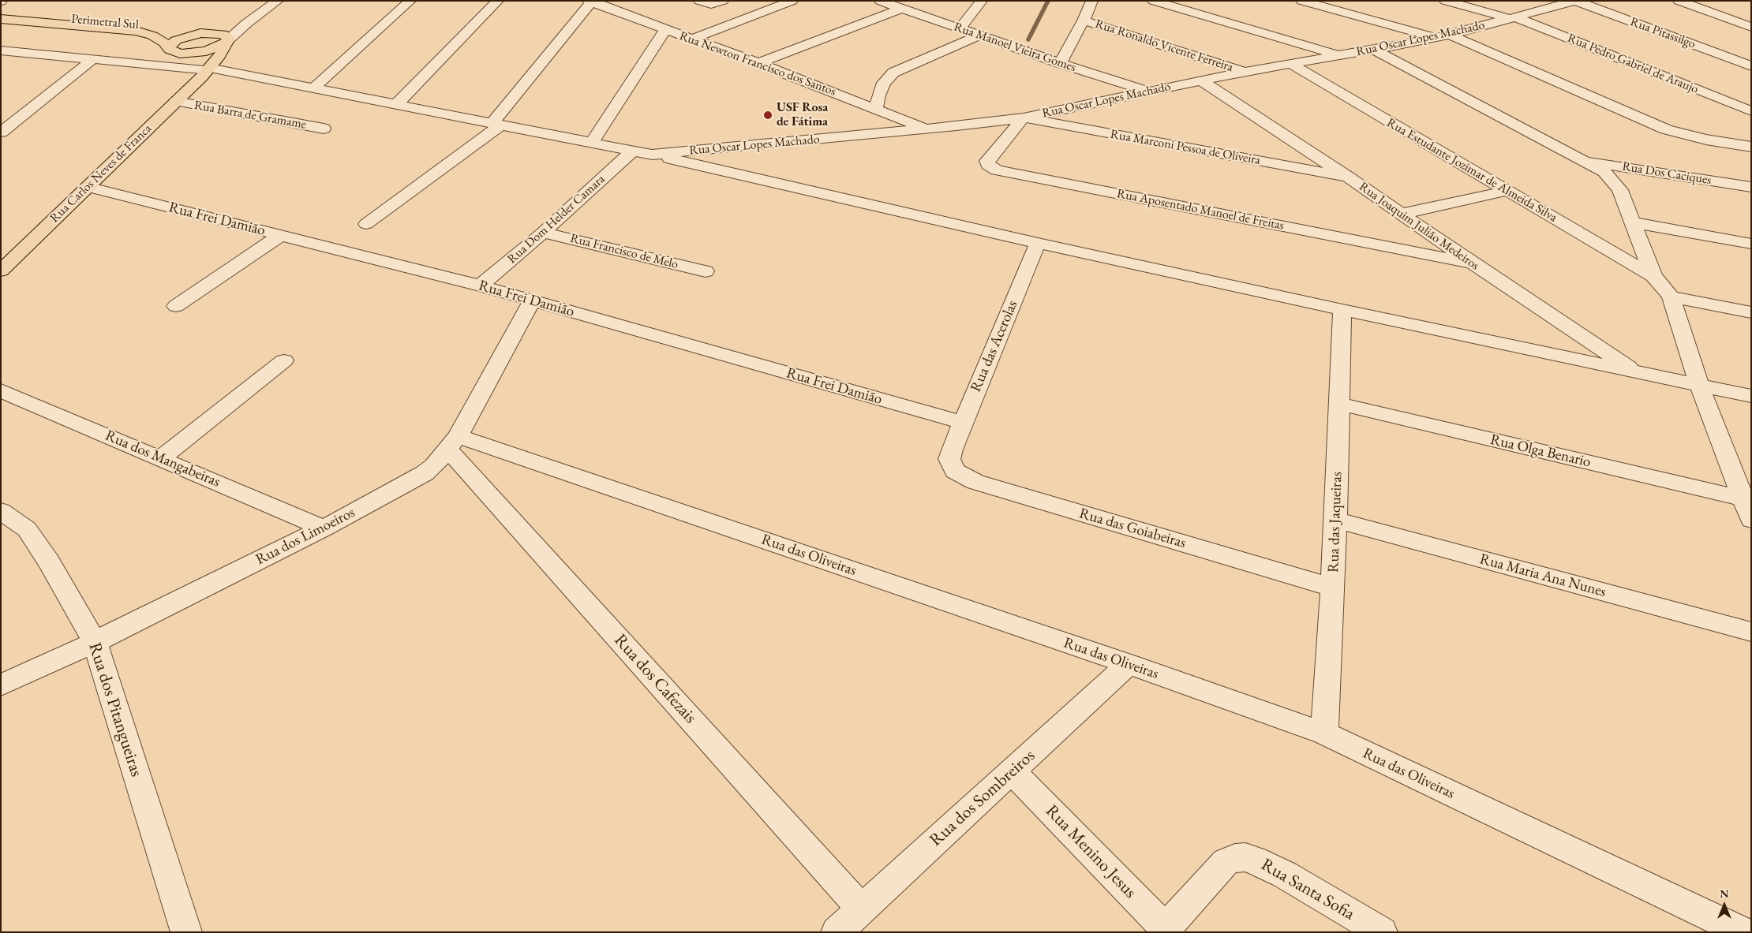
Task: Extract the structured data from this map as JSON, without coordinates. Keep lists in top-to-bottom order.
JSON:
{
  "streets": {
    "main road": ["Perimetral Sul", "Rua Carlos Neves de Franca"],
    "street": [
      "Rua Pitassilgo",
      "Rua Oscar Lopes Machado",
      "Rua Ronaldo Vicente Ferreira",
      "Rua Manoel Vieira Gomes",
      "Rua Newton Francisco dos Santos",
      "Rua Pedro Gabriel de Araujo",
      "Rua Barra de Gramame",
      "Rua Marconi Pessoa de Oliveira",
      "Rua Estudante Jozimar de Almeida Silva",
      "Rua Dos Caciques",
      "Rua Aposentado Manoel de Freitas",
      "Rua Frei Damião",
      "Rua Dom Helder Camara",
      "Rua Joaquim Julião Medeiros",
      "Rua Francisco de Melo",
      "Rua das Acerolas",
      "Rua Olga Benario",
      "Rua dos Mangabeiras",
      "Rua das Jaqueiras",
      "Rua das Goiabeiras",
      "Rua dos Limoeiros",
      "Rua das Oliveiras",
      "Rua Maria Ana Nunes",
      "Rua dos Cafezais",
      "Rua dos Pitangueiras",
      "Rua dos Sombreiros",
      "Rua Menino Jesus",
      "Rua Santa Sofia"
    ]
  },
  "crossings": [
    ["Perimetral Sul", "Rua Oscar Lopes Machado"],
    ["Perimetral Sul", "Rua Carlos Neves de Franca"],
    ["Rua Pitassilgo", "Rua Oscar Lopes Machado"],
    ["Rua Oscar Lopes Machado", "Rua Ronaldo Vicente Ferreira"],
    ["Rua Oscar Lopes Machado", "Rua Manoel Vieira Gomes"],
    ["Rua Oscar Lopes Machado", "Rua Newton Francisco dos Santos"],
    ["Rua Oscar Lopes Machado", "Rua Pedro Gabriel de Araujo"],
    ["Rua Oscar Lopes Machado", "Rua Marconi Pessoa de Oliveira"],
    ["Rua Oscar Lopes Machado", "Rua Estudante Jozimar de Almeida Silva"],
    ["Rua Oscar Lopes Machado", "Rua Carlos Neves de Franca"],
    ["Rua Oscar Lopes Machado", "Rua Aposentado Manoel de Freitas"],
    ["Rua Oscar Lopes Machado", "Rua Dom Helder Camara"],
    ["Rua Oscar Lopes Machado", "Rua Joaquim Julião Medeiros"],
    ["Rua Barra de Gramame", "Rua Carlos Neves de Franca"],
    ["Rua Marconi Pessoa de Oliveira", "Rua Aposentado Manoel de Freitas"],
    ["Rua Marconi Pessoa de Oliveira", "Rua Joaquim Julião Medeiros"],
    ["Rua Carlos Neves de Franca", "Rua Frei Damião"],
    ["Rua Aposentado Manoel de Freitas", "Rua Joaquim Julião Medeiros"],
    ["Rua Frei Damião", "Rua Dom Helder Camara"],
    ["Rua Frei Damião", "Rua das Acerolas"],
    ["Rua Frei Damião", "Rua dos Limoeiros"],
    ["Rua Dom Helder Camara", "Rua Francisco de Melo"],
    ["Rua das Acerolas", "Rua das Goiabeiras"],
    ["Rua Olga Benario", "Rua das Jaqueiras"],
    ["Rua dos Mangabeiras", "Rua dos Limoeiros"],
    ["Rua das Jaqueiras", "Rua das Goiabeiras"],
    ["Rua das Jaqueiras", "Rua das Oliveiras"],
    ["Rua das Jaqueiras", "Rua Maria Ana Nunes"],
    ["Rua dos Limoeiros", "Rua das Oliveiras"],
    ["Rua dos Limoeiros", "Rua dos Cafezais"],
    ["Rua dos Limoeiros", "Rua dos Pitangueiras"],
    ["Rua das Oliveiras", "Rua dos Cafezais"],
    ["Rua das Oliveiras", "Rua dos Sombreiros"],
    ["Rua dos Cafezais", "Rua dos Sombreiros"],
    ["Rua dos Sombreiros", "Rua Menino Jesus"],
    ["Rua Menino Jesus", "Rua Santa Sofia"]
  ],
  "places": ["USF Rosa de Fátima"],
  "north": "top"
}
